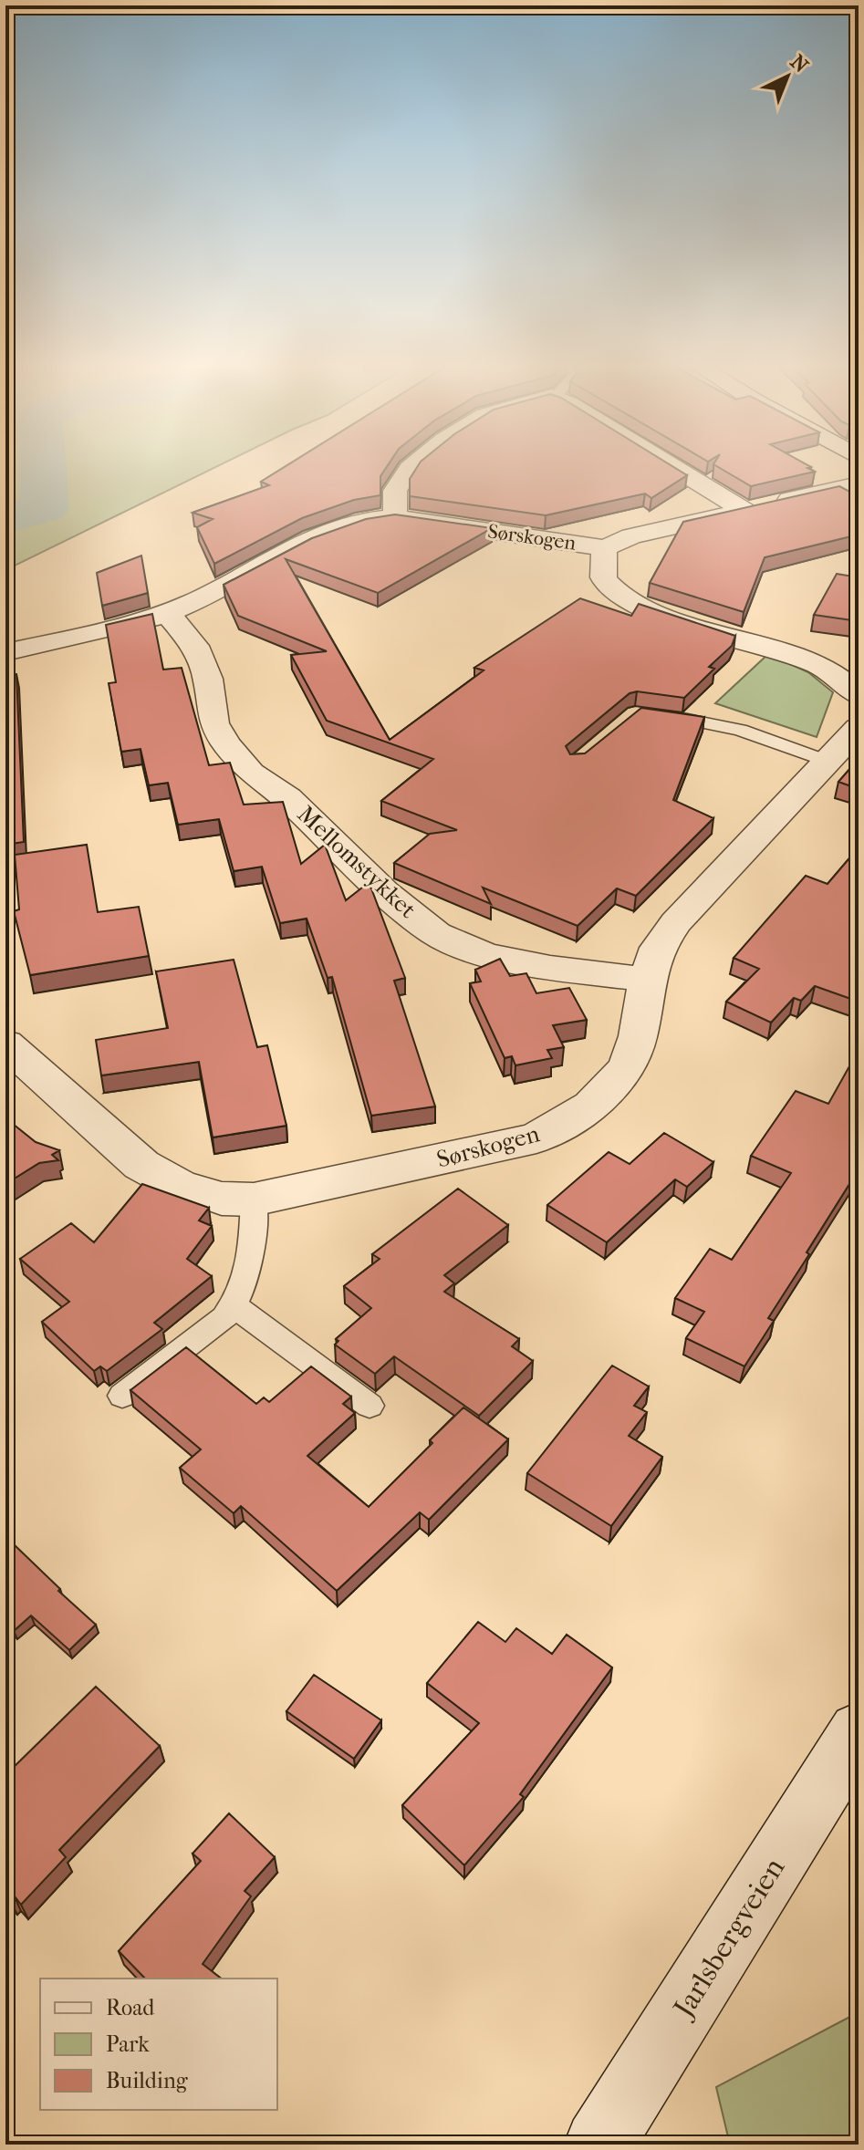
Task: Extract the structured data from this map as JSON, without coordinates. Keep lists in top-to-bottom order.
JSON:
{
  "streets": {
    "street": ["Sørskogen", "Mellomstykket", "Jarlsbergveien"]
  },
  "crossings": [
    ["Sørskogen", "Mellomstykket"]
  ],
  "legend": ["Road", "Park", "Building"],
  "north": "top right"
}
